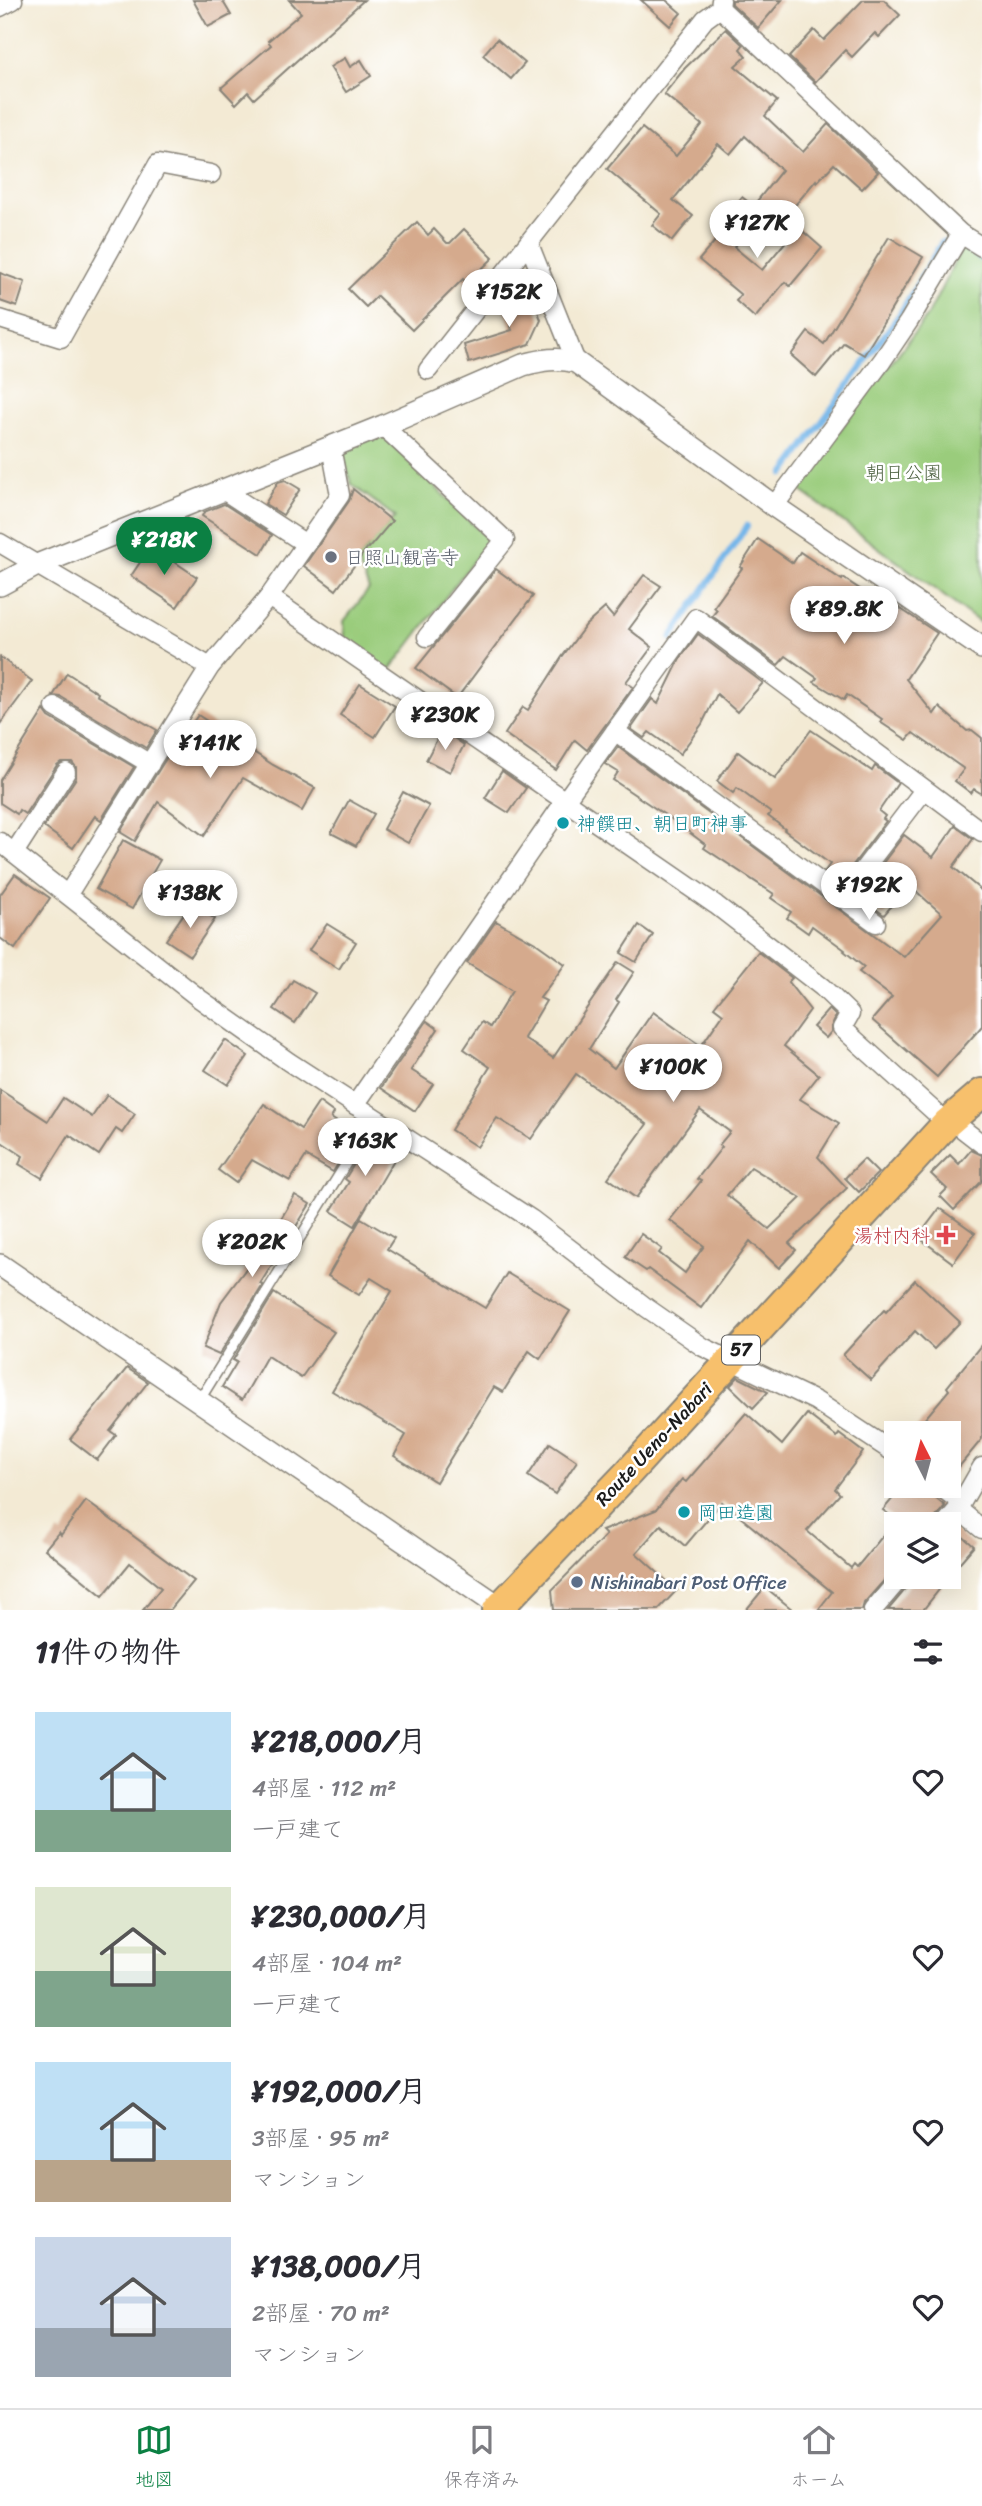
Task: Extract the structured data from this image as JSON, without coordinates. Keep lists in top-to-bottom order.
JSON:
{
  "streets": {
    "main road": ["57", "Route Ueno-Nabari"]
  },
  "parks": ["朝日公園"],
  "places": {
    "other": [
      "日照山観音寺",
      "神饌田、朝日町神事",
      "岡田造園",
      "Nishinabari Post Office"
    ],
    "health": ["湯村内科"]
  },
  "north": "top",
  "page": {
    "price": [
      "¥127K",
      "¥152K",
      "¥218K",
      "¥89.8K",
      "¥230K",
      "¥141K",
      "¥192K",
      "¥138K",
      "¥100K",
      "¥163K",
      "¥202K"
    ],
    "heading": "11件の物件",
    "list": [
      {
        "name": "¥218,000/月",
        "note": "4部屋 · 112 m² · 一戸建て"
      },
      {
        "name": "¥230,000/月",
        "note": "4部屋 · 104 m² · 一戸建て"
      },
      {
        "name": "¥192,000/月",
        "note": "3部屋 · 95 m² · マンション"
      },
      {
        "name": "¥138,000/月",
        "note": "2部屋 · 70 m² · マンション"
      }
    ],
    "tabs": ["地図", "保存済み", "ホーム"]
  }
}
